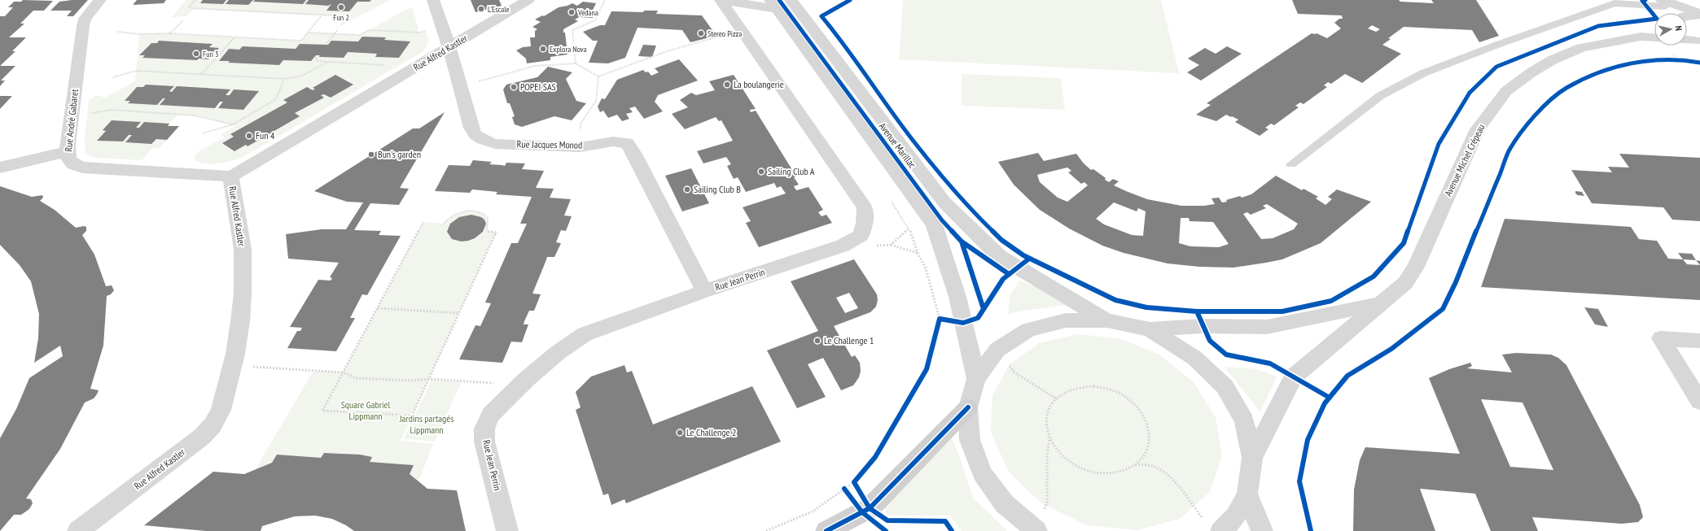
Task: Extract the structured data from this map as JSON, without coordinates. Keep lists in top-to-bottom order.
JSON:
{
  "streets": {
    "street": [
      "Rue Alfred Kastler",
      "Rue André Gabaret",
      "Rue Jacques Monod",
      "Avenue Marillac",
      "Avenue Michel Crépeau",
      "Rue Jean Perrin"
    ]
  },
  "crossings": [
    ["Rue Alfred Kastler", "Rue André Gabaret"],
    ["Rue Alfred Kastler", "Rue Jacques Monod"],
    ["Rue Jacques Monod", "Rue Jean Perrin"]
  ],
  "parks": ["Square Gabriel Lippmann", "Jardins partagés Lippmann"],
  "places": [
    "Fun 2",
    "L'Escale",
    "Vedana",
    "Stereo Pizza",
    "Explora Nova",
    "Fun 3",
    "La boulangerie",
    "POPEI SAS",
    "Fun 4",
    "Bun's garden",
    "Sailing Club A",
    "Sailing Club B",
    "Le Challenge 1",
    "Le Challenge 2"
  ],
  "north": "right"
}
